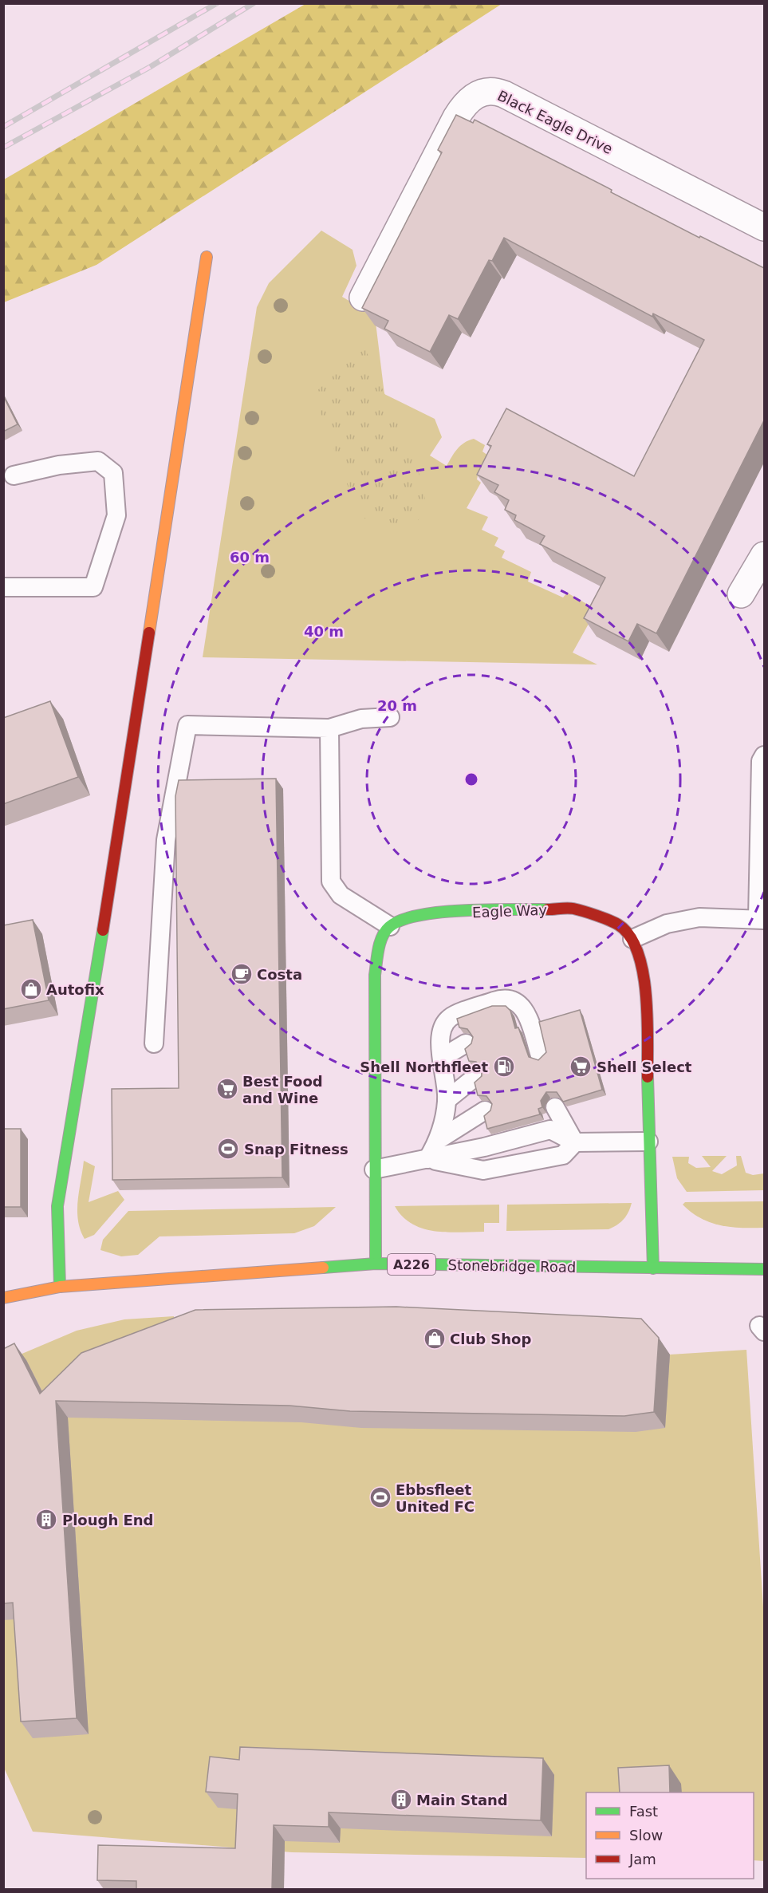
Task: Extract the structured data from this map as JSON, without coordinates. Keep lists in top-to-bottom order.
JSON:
{
  "streets": {
    "street": [
      "Black Eagle Drive",
      "Eagle Way",
      "A226",
      "Stonebridge Road"
    ]
  },
  "crossings": [
    ["Eagle Way", "Stonebridge Road"]
  ],
  "places": {
    "cafe": ["Costa"],
    "shop": ["Autofix", "Club Shop"],
    "fuel station": ["Shell Northfleet"],
    "supermarket": ["Shell Select", "Best Food and Wine"],
    "sports": ["Snap Fitness", "Ebbsfleet United FC"],
    "building": ["Plough End", "Main Stand"]
  },
  "legend": ["Fast", "Slow", "Jam"],
  "rings": ["60 m", "40 m", "20 m"]
}
